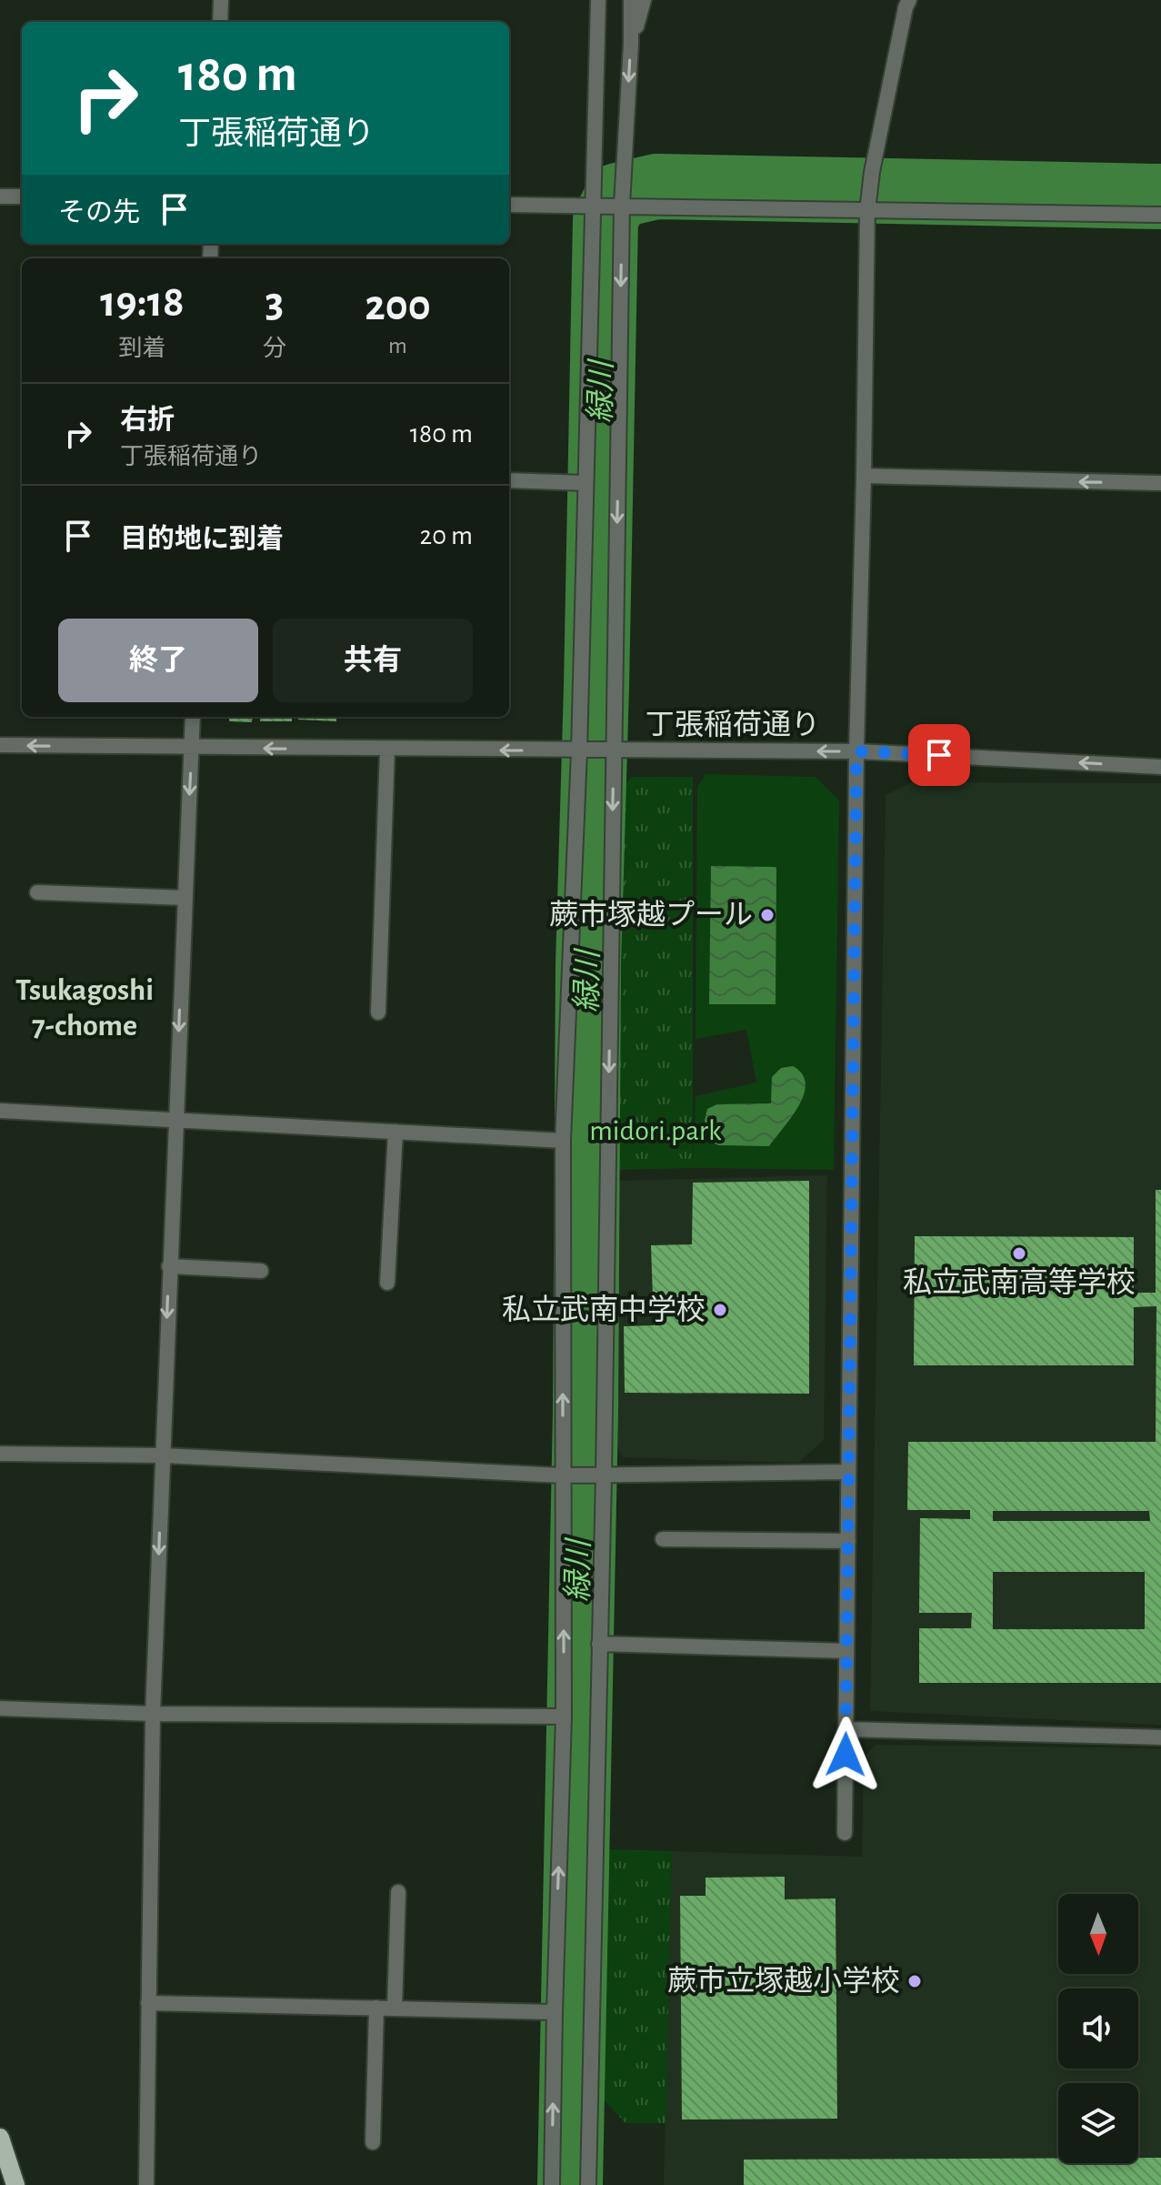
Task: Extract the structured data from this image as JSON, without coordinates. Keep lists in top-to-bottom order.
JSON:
{
  "streets": {
    "street": ["丁張稲荷通り"]
  },
  "one_way": ["丁張稲荷通り"],
  "districts": ["Tsukagoshi 7-chome"],
  "water": ["緑川"],
  "parks": ["midori.park"],
  "places": [
    "蕨市塚越プール",
    "私立武南高等学校",
    "私立武南中学校",
    "蕨市立塚越小学校"
  ],
  "north": "bottom",
  "page": {
    "turn": ["180 m", "丁張稲荷通り"],
    "then": "その先",
    "eta": [
      "19:18",
      "到着",
      "3",
      "分",
      "200",
      "m"
    ],
    "list": [
      {
        "name": "右折",
        "note": "丁張稲荷通り",
        "value": "180 m"
      },
      {
        "name": "目的地に到着",
        "value": "20 m"
      }
    ],
    "buttons": ["終了", "共有"]
  }
}
